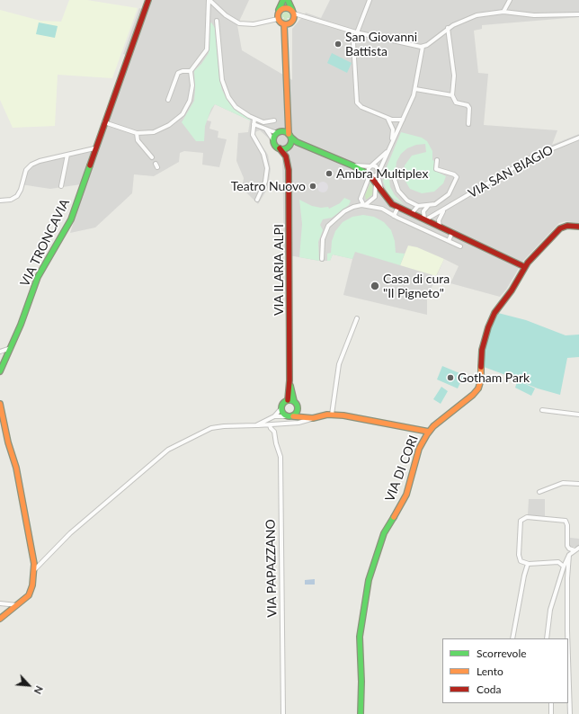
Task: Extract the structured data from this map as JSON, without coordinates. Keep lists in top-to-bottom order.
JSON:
{
  "streets": {
    "street": [
      "VIA SAN BIAGIO",
      "VIA TRONCAVIA",
      "VIA ILARIA ALPI",
      "VIA DI CORI",
      "VIA PAPAZZANO"
    ]
  },
  "places": [
    "San Giovanni Battista",
    "Ambra Multiplex",
    "Teatro Nuovo",
    "Casa di cura \"Il Pigneto\"",
    "Gotham Park"
  ],
  "legend": ["Scorrevole", "Lento", "Coda"],
  "north": "bottom right"
}
